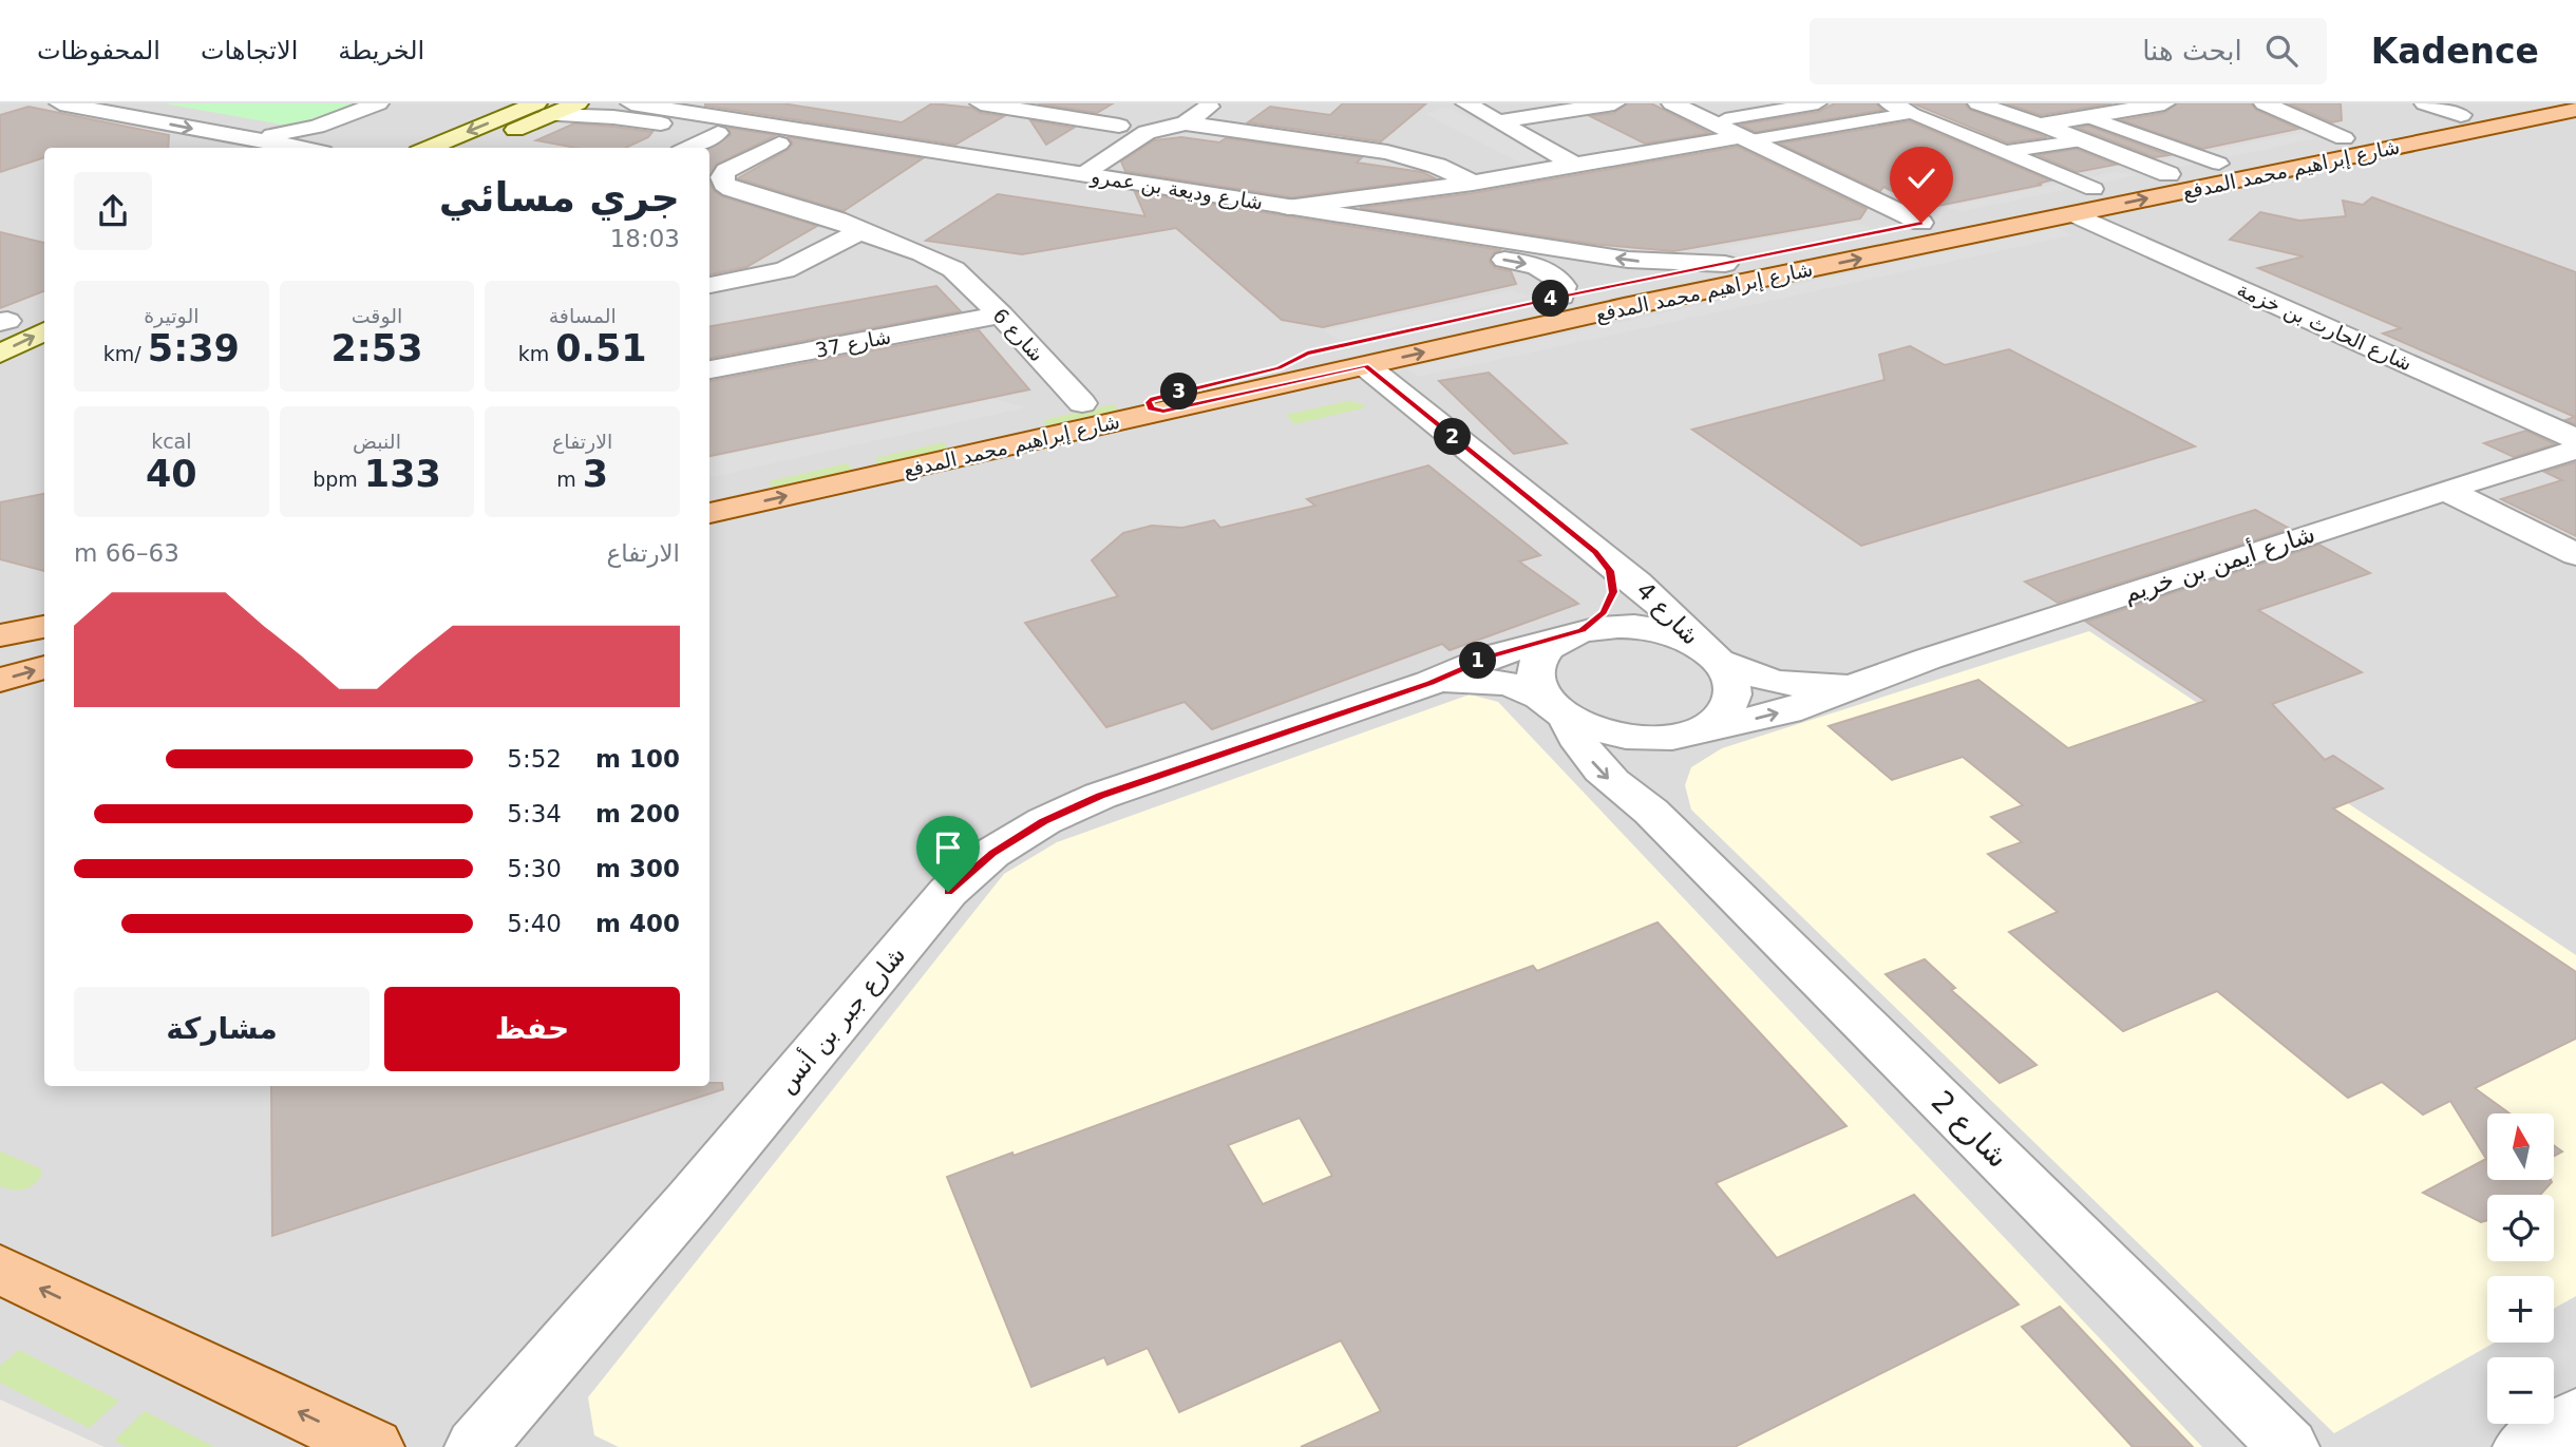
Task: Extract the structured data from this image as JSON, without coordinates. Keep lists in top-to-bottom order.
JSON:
{
  "streets": {
    "main road": ["شارع إبراهيم محمد المدفع"],
    "street": [
      "شارع وديعة بن عمرو",
      "شارع الحارث بن خزمة",
      "شارع 6",
      "شارع 37",
      "شارع أيمن بن خريم",
      "شارع 4",
      "شارع جبر بن أنس",
      "شارع 2"
    ]
  },
  "crossings": [
    ["شارع إبراهيم محمد المدفع", "شارع وديعة بن عمرو"],
    ["شارع إبراهيم محمد المدفع", "شارع الحارث بن خزمة"],
    ["شارع إبراهيم محمد المدفع", "شارع 6"],
    ["شارع إبراهيم محمد المدفع", "شارع 4"],
    ["شارع وديعة بن عمرو", "شارع 6"],
    ["شارع 6", "شارع 37"],
    ["شارع أيمن بن خريم", "شارع 4"],
    ["شارع أيمن بن خريم", "شارع جبر بن أنس"],
    ["شارع أيمن بن خريم", "شارع 2"],
    ["شارع 4", "شارع جبر بن أنس"],
    ["شارع 4", "شارع 2"],
    ["شارع جبر بن أنس", "شارع 2"]
  ],
  "north": "top",
  "page": {
    "header": "Kadence",
    "search": "ابحث هنا",
    "nav": ["الخريطة", "الاتجاهات", "المحفوظات"],
    "heading": ["جري مسائي", "18:03"],
    "stats": [
      ["المسافة", "0.51 km"],
      ["الوقت", "2:53"],
      ["الوتيرة", "5:39 /km"],
      ["الارتفاع", "3 m"],
      ["النبض", "133 bpm"],
      ["kcal", "40"]
    ],
    "pins": [
      "4",
      "3",
      "2",
      "1"
    ],
    "chart": ["الارتفاع", "63–66 m"],
    "list": [
      {
        "name": "100 m",
        "note": "5:52"
      },
      {
        "name": "200 m",
        "note": "5:34"
      },
      {
        "name": "300 m",
        "note": "5:30"
      },
      {
        "name": "400 m",
        "note": "5:40"
      }
    ],
    "buttons": ["حفظ", "مشاركة"],
    "map_buttons": ["+", "−"]
  }
}
